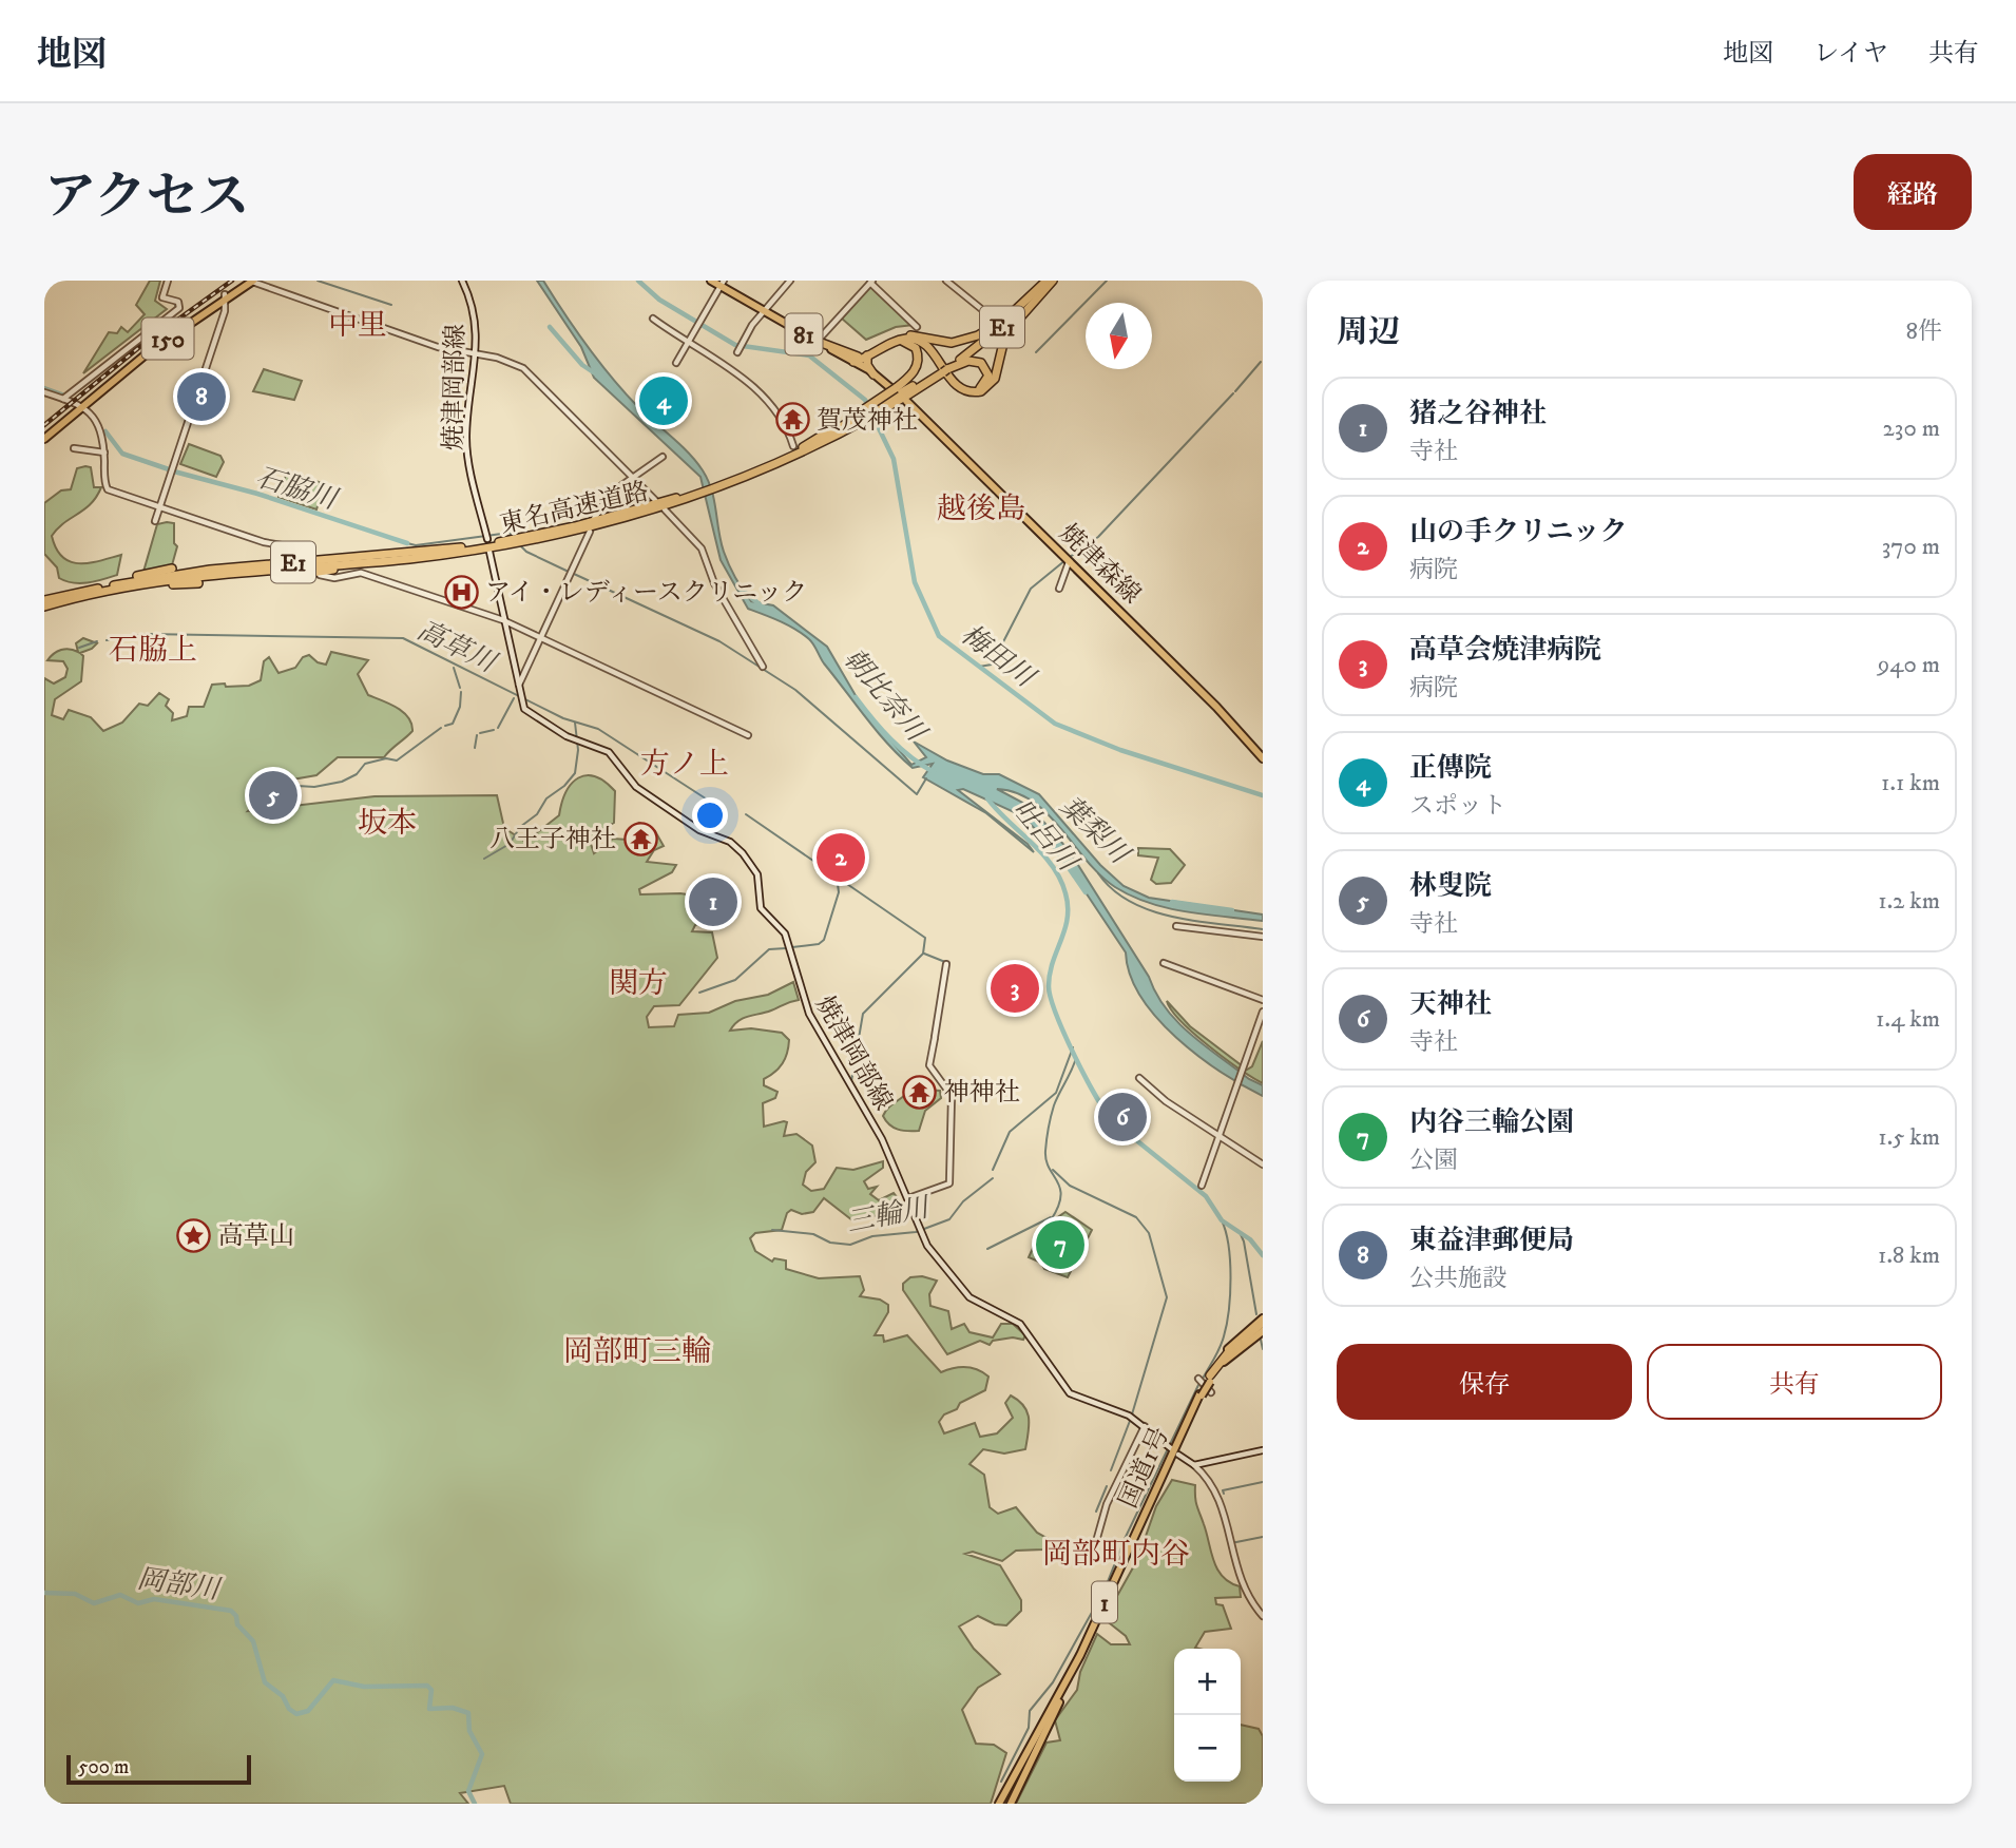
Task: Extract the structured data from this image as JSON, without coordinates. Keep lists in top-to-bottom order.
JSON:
{
  "streets": {
    "highway": ["E1", "東名高速道路", "1"],
    "main road": [
      "81",
      "150",
      "焼津森線",
      "国道1号"
    ],
    "street": ["焼津岡部線"]
  },
  "crossings": [
    ["国道1号", "1"]
  ],
  "districts": [
    "中里",
    "越後島",
    "石脇上",
    "方ノ上",
    "坂本",
    "関方",
    "岡部町三輪",
    "岡部町内谷"
  ],
  "water": [
    "石脇川",
    "高草川",
    "梅田川",
    "朝比奈川",
    "葉梨川",
    "吐呂川",
    "三輪川",
    "岡部川"
  ],
  "places": {
    "temple": ["賀茂神社", "八王子神社", "神神社"],
    "hospital": ["アイ・レディースクリニック"],
    "place": ["高草山"]
  },
  "scale_bar": "500 m",
  "north": "bottom",
  "page": {
    "header": "地図",
    "nav": ["地図", "レイヤ", "共有"],
    "title": "アクセス",
    "buttons": [
      "経路",
      ["保存", "共有"]
    ],
    "heading": ["周辺", "8件"],
    "pins": [
      "8",
      "4",
      "5",
      "2",
      "1",
      "3",
      "6",
      "7"
    ],
    "list": [
      {
        "mark": "1",
        "name": "猪之谷神社",
        "note": "寺社",
        "value": "230 m"
      },
      {
        "mark": "2",
        "name": "山の手クリニック",
        "note": "病院",
        "value": "370 m"
      },
      {
        "mark": "3",
        "name": "高草会焼津病院",
        "note": "病院",
        "value": "940 m"
      },
      {
        "mark": "4",
        "name": "正傳院",
        "note": "スポット",
        "value": "1.1 km"
      },
      {
        "mark": "5",
        "name": "林叟院",
        "note": "寺社",
        "value": "1.2 km"
      },
      {
        "mark": "6",
        "name": "天神社",
        "note": "寺社",
        "value": "1.4 km"
      },
      {
        "mark": "7",
        "name": "内谷三輪公園",
        "note": "公園",
        "value": "1.5 km"
      },
      {
        "mark": "8",
        "name": "東益津郵便局",
        "note": "公共施設",
        "value": "1.8 km"
      }
    ],
    "map_buttons": ["+", "−"],
    "scale": "500 m"
  }
}
